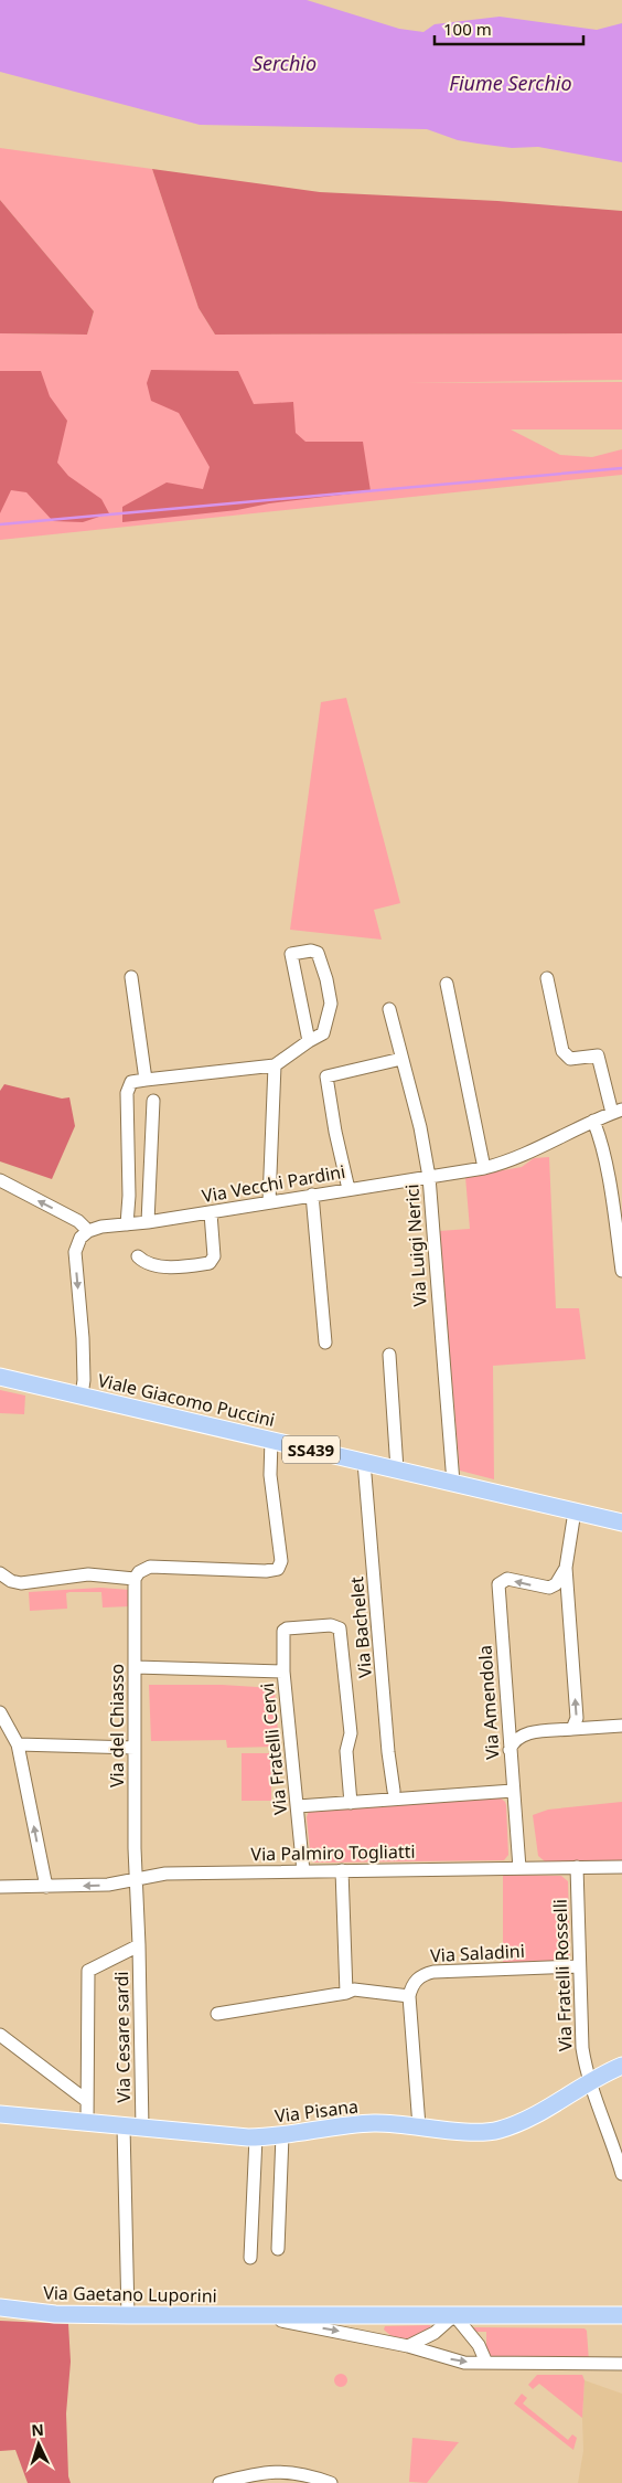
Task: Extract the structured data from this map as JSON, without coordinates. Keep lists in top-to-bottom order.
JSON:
{
  "streets": {
    "main road": [
      "Viale Giacomo Puccini",
      "SS439",
      "Via Pisana",
      "Via Gaetano Luporini"
    ],
    "street": [
      "Via Vecchi Pardini",
      "Via Luigi Nerici",
      "Via Bachelet",
      "Via Amendola",
      "Via del Chiasso",
      "Via Fratelli Cervi",
      "Via Palmiro Togliatti",
      "Via Saladini",
      "Via Fratelli Rosselli",
      "Via Cesare sardi"
    ]
  },
  "crossings": [
    ["Via Vecchi Pardini", "Via Luigi Nerici"],
    ["Via Luigi Nerici", "Viale Giacomo Puccini"],
    ["Viale Giacomo Puccini", "Via Bachelet"],
    ["Via Amendola", "Via Palmiro Togliatti"],
    ["Via del Chiasso", "Via Fratelli Cervi"],
    ["Via del Chiasso", "Via Palmiro Togliatti"],
    ["Via del Chiasso", "Via Cesare sardi"],
    ["Via Fratelli Cervi", "Via Palmiro Togliatti"],
    ["Via Palmiro Togliatti", "Via Fratelli Rosselli"],
    ["Via Saladini", "Via Fratelli Rosselli"],
    ["Via Fratelli Rosselli", "Via Pisana"],
    ["Via Cesare sardi", "Via Pisana"]
  ],
  "water": ["Serchio", "Fiume Serchio"],
  "scale_bar": "100 m",
  "north": "top"
}
